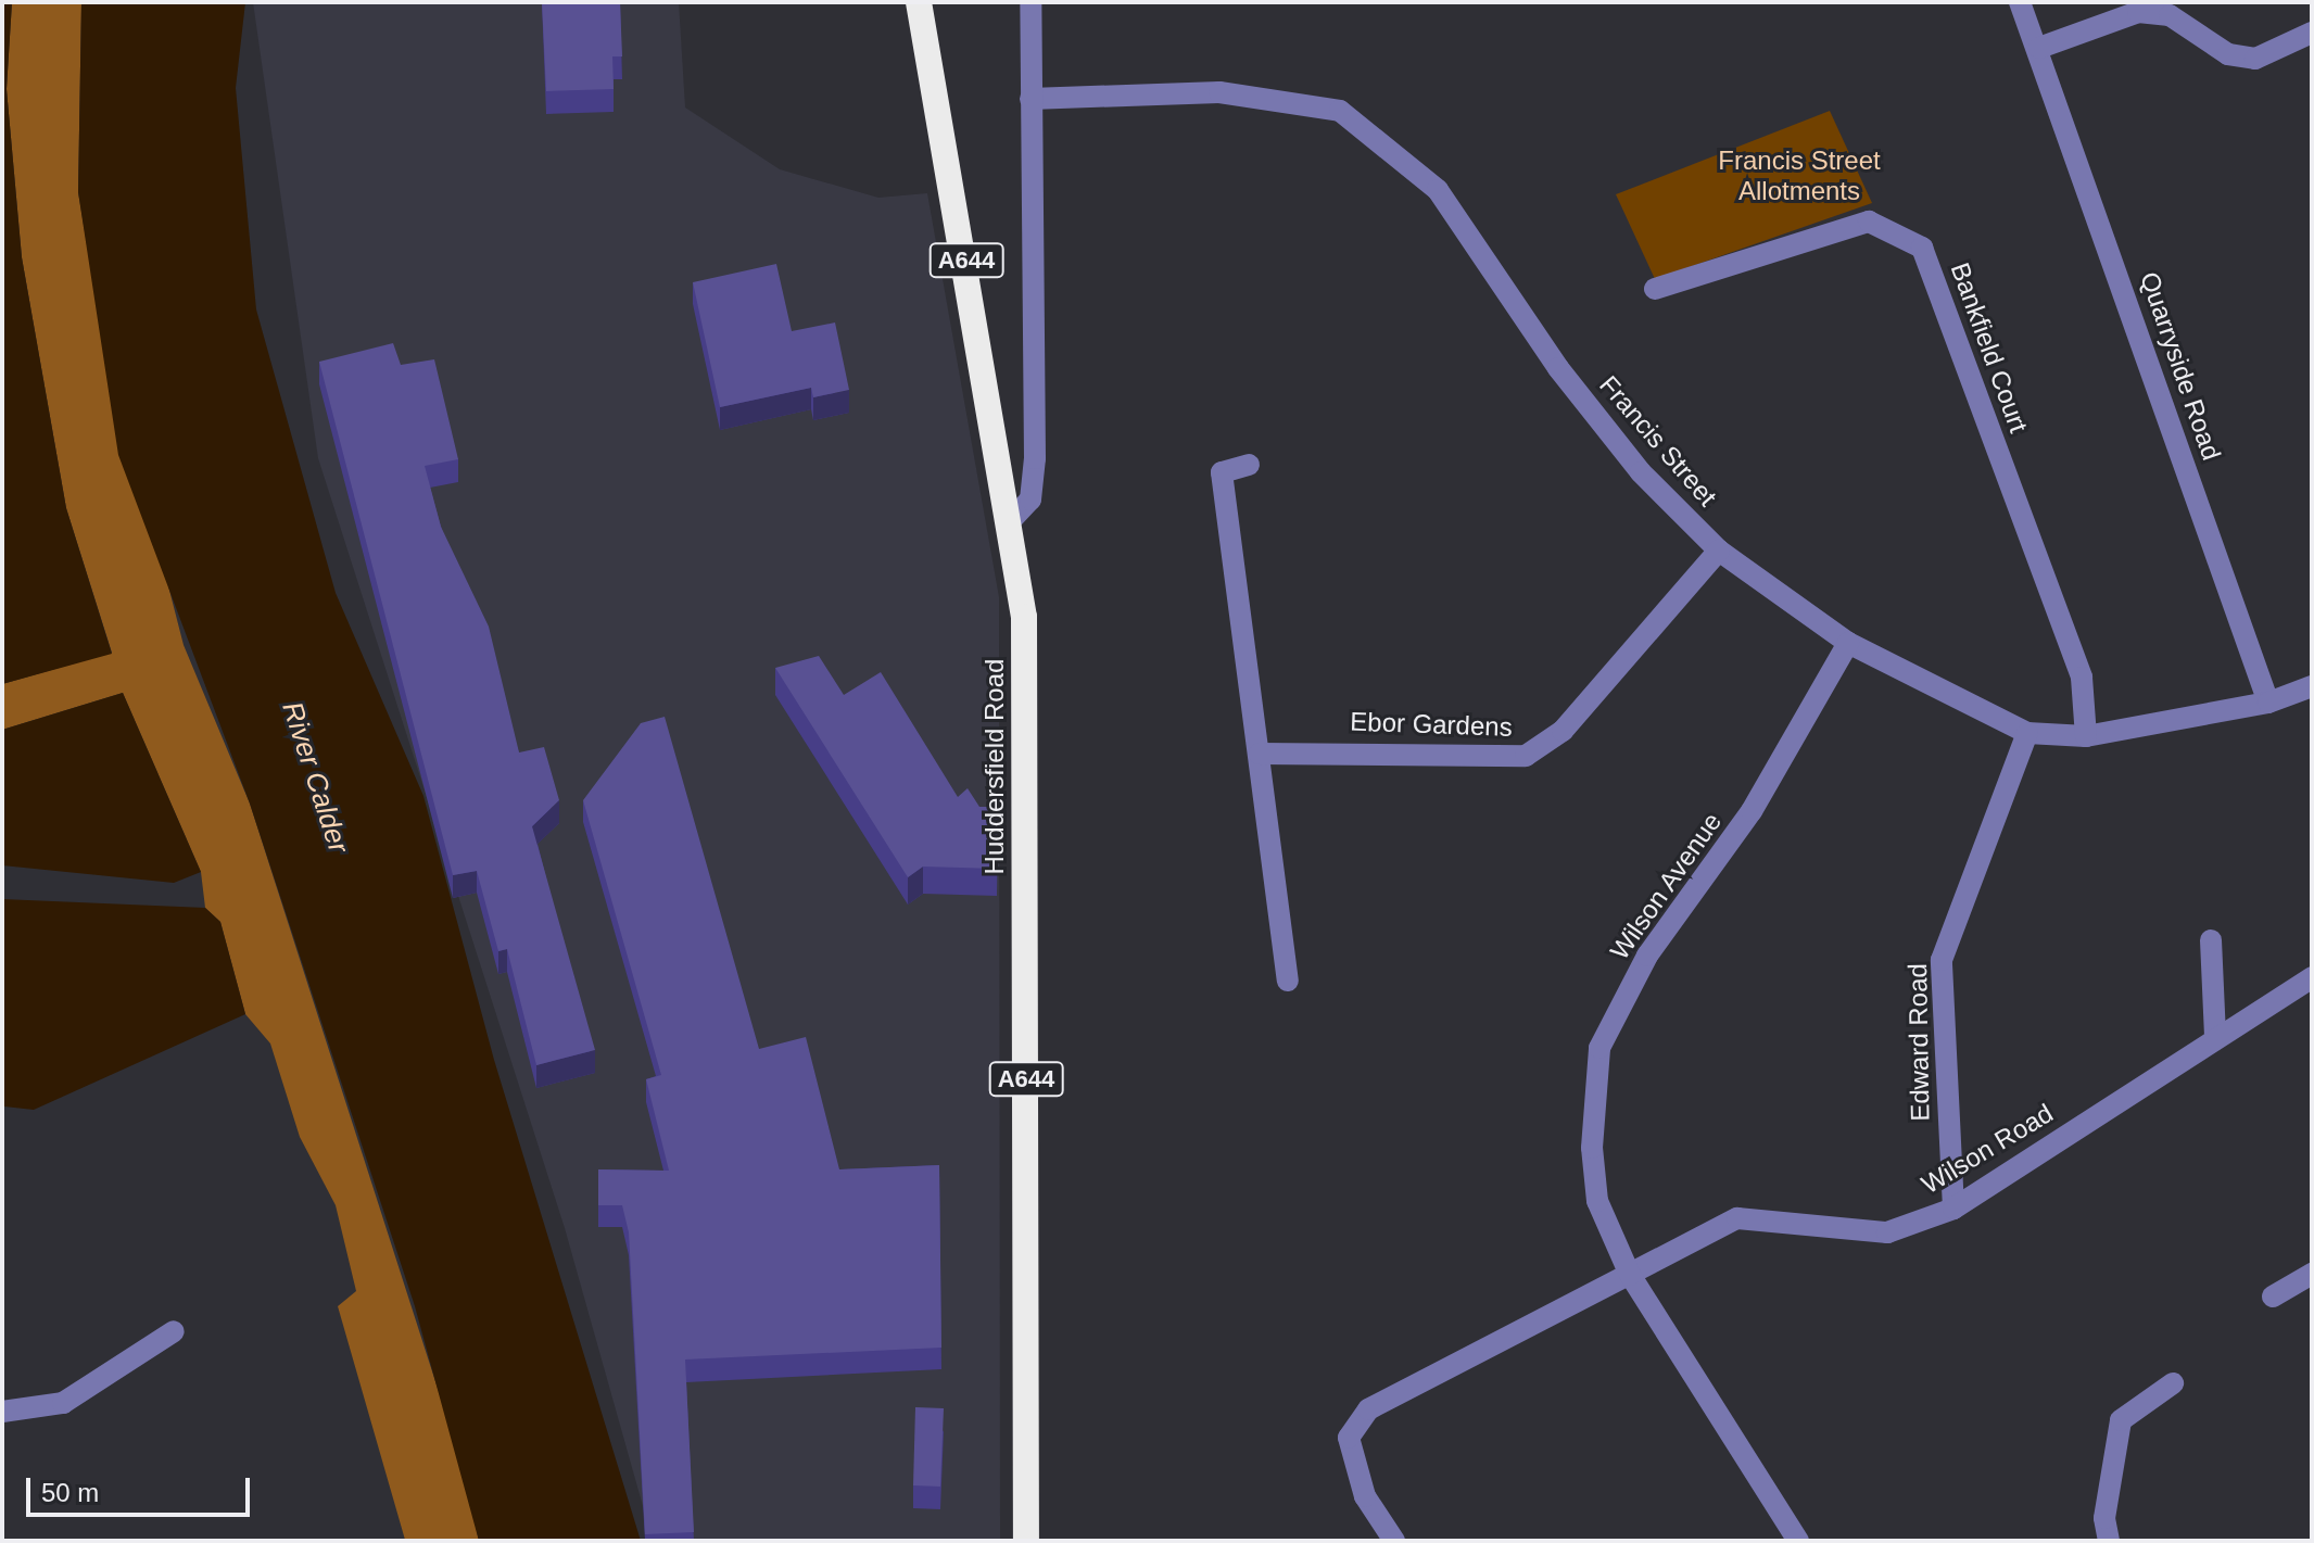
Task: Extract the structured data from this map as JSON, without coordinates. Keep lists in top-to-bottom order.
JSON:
{
  "streets": {
    "highway": ["A644", "Huddersfield Road"],
    "street": [
      "Bankfield Court",
      "Quarryside Road",
      "Francis Street",
      "Ebor Gardens",
      "Wilson Avenue",
      "Edward Road",
      "Wilson Road"
    ]
  },
  "crossings": [
    ["Bankfield Court", "Francis Street"],
    ["Quarryside Road", "Francis Street"],
    ["Francis Street", "Ebor Gardens"],
    ["Francis Street", "Wilson Avenue"],
    ["Francis Street", "Edward Road"],
    ["Wilson Avenue", "Wilson Road"],
    ["Edward Road", "Wilson Road"]
  ],
  "water": ["River Calder"],
  "parks": ["Francis Street Allotments"],
  "scale_bar": "50 m"
}
